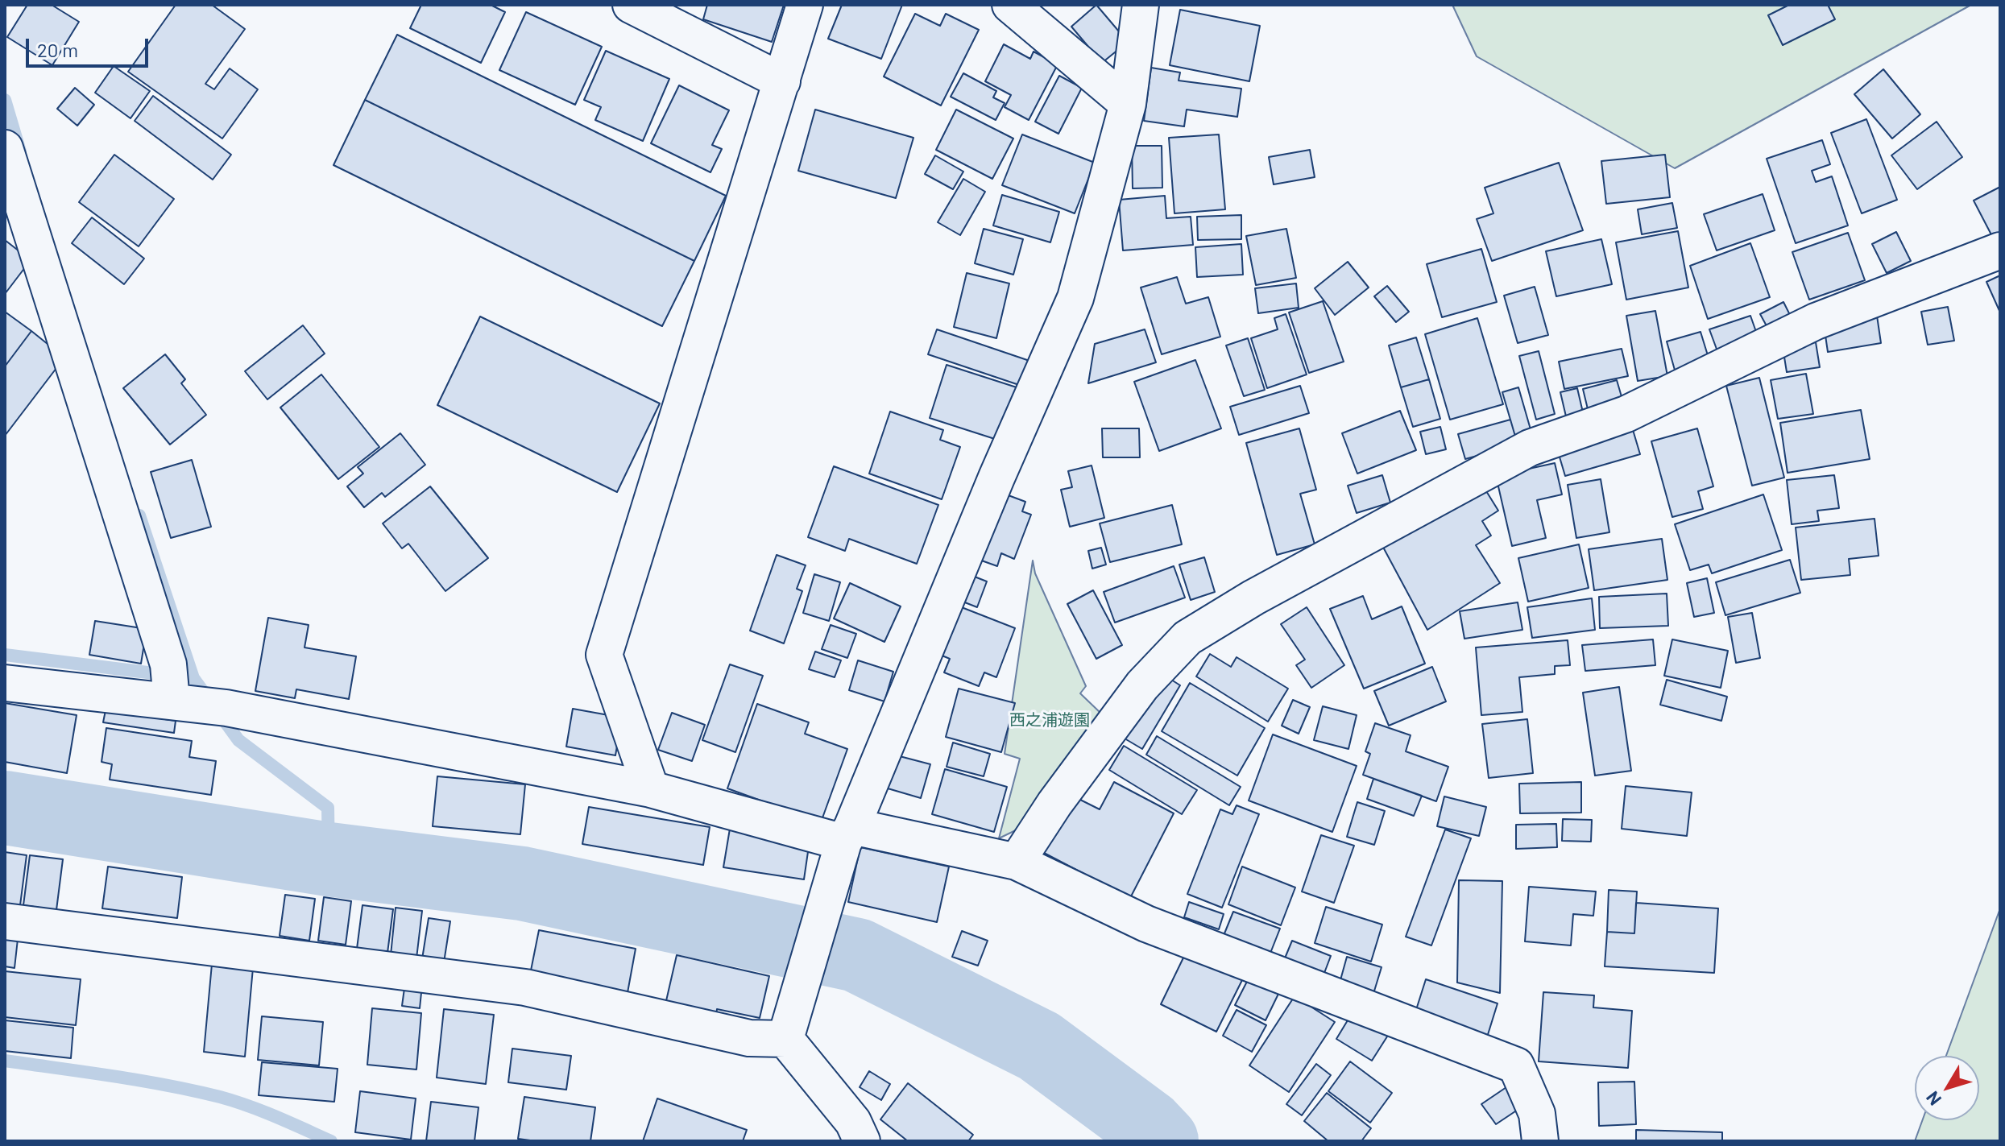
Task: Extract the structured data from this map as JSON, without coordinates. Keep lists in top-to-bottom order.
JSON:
{
  "parks": ["西之浦遊園"],
  "scale_bar": "20 m",
  "north": "bottom left"
}
